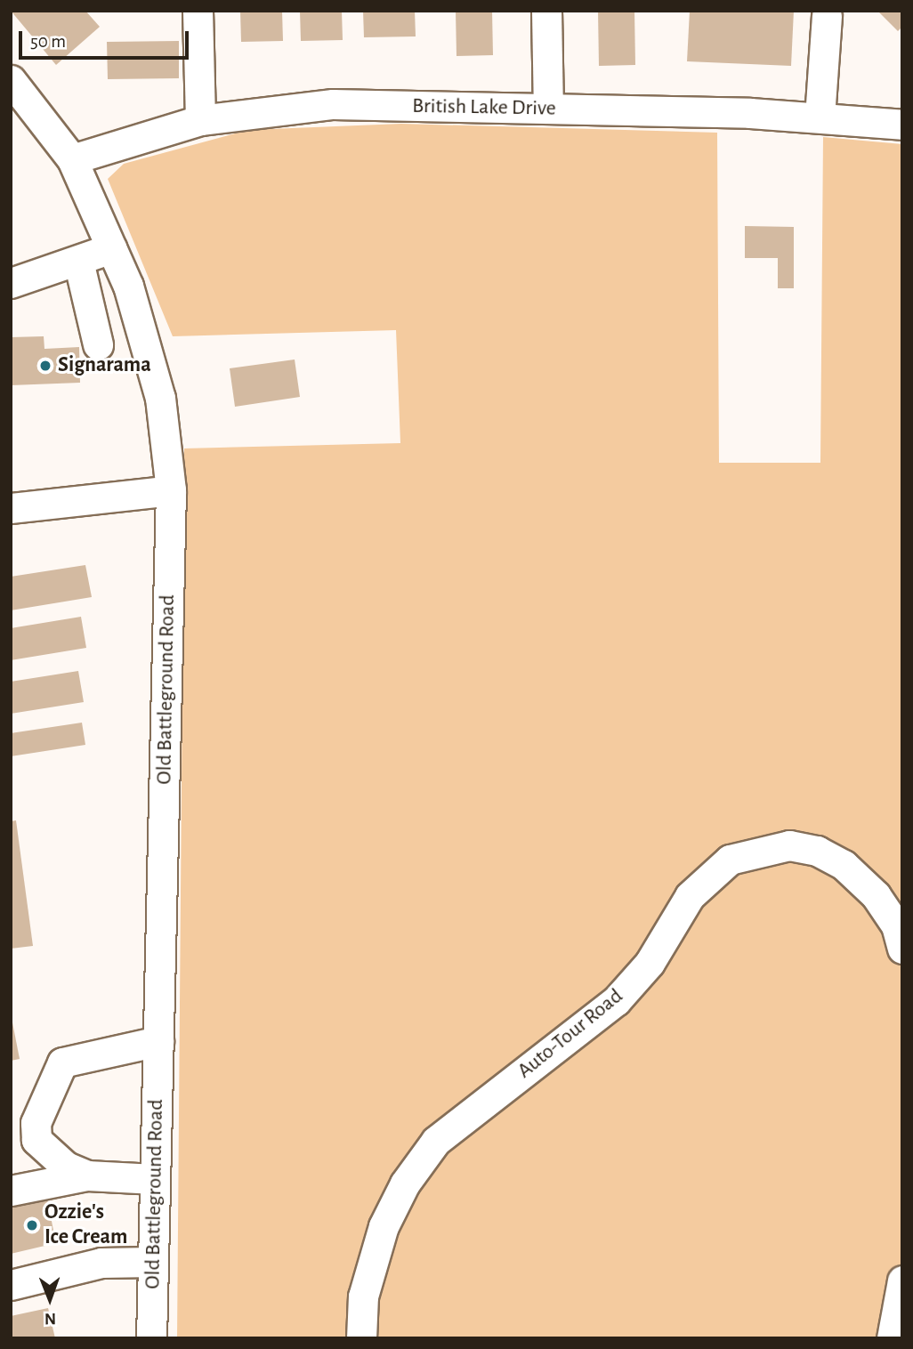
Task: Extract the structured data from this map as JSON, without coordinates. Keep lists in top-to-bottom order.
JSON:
{
  "streets": {
    "street": ["British Lake Drive", "Old Battleground Road", "Auto-Tour Road"]
  },
  "crossings": [
    ["British Lake Drive", "Old Battleground Road"]
  ],
  "places": ["Signarama", "Ozzie's Ice Cream"],
  "scale_bar": "50 m",
  "north": "bottom"
}
